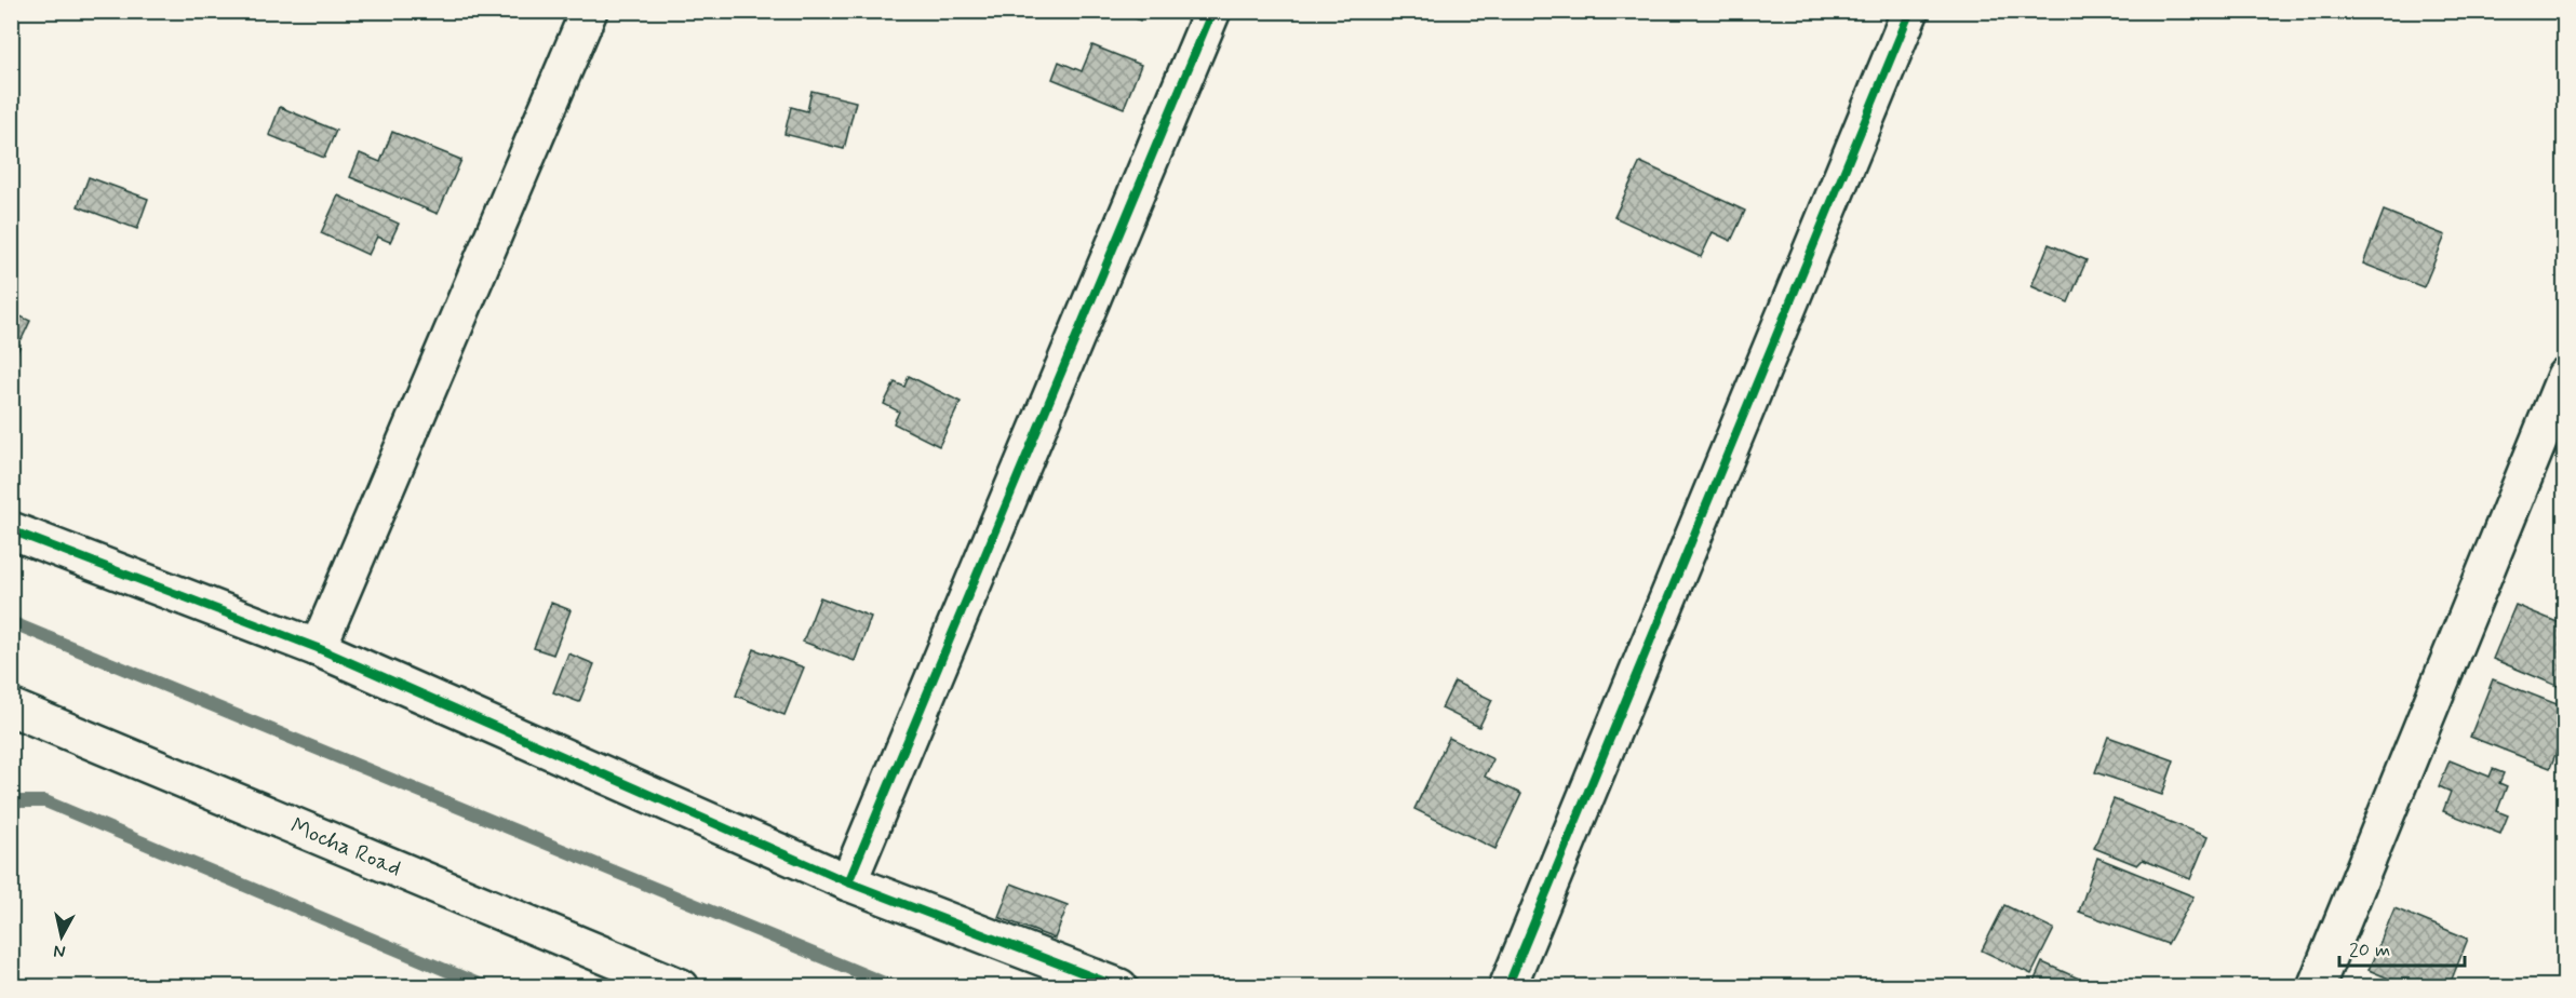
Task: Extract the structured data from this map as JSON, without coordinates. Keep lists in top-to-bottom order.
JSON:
{
  "streets": {
    "street": ["Mocha Road"]
  },
  "scale_bar": "20 m",
  "north": "bottom"
}
